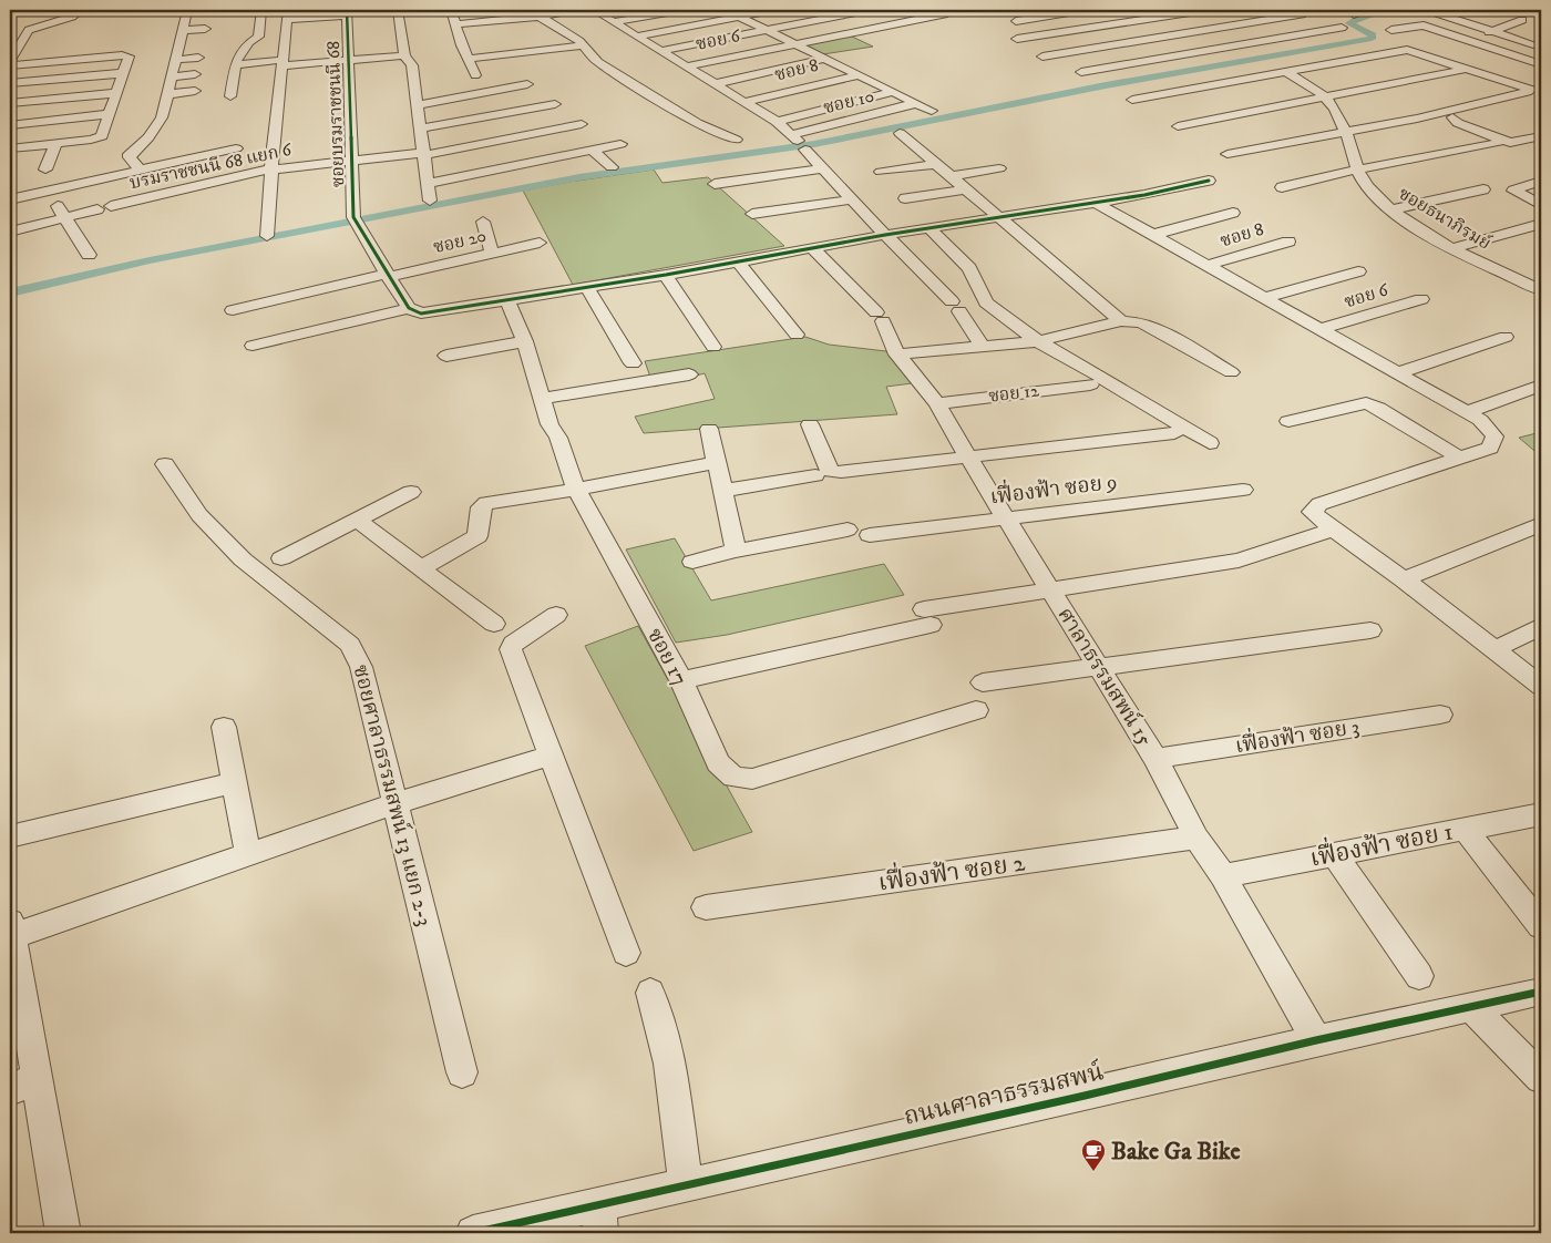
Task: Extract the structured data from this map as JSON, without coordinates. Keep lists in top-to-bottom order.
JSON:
{
  "streets": {
    "street": [
      "ซอย 6",
      "ซอย 8",
      "ซอย 10",
      "ซอยบรมราชชนนี 68",
      "บรมราชชนนี 68 แยก 6",
      "ซอยธนาภิรมย์",
      "ซอย 20",
      "ซอย 12",
      "เฟื่องฟ้า ซอย 9",
      "ซอย 17",
      "ศาลาธรรมสพน์ 15",
      "เฟื่องฟ้า ซอย 3",
      "ซอยศาลาธรรมสพน์ 13 แยก 2-3",
      "เฟื่องฟ้า ซอย 1",
      "เฟื่องฟ้า ซอย 2",
      "ถนนศาลาธรรมสพน์"
    ]
  },
  "crossings": [
    ["ซอยบรมราชชนนี 68", "บรมราชชนนี 68 แยก 6"],
    ["ซอยบรมราชชนนี 68", "ซอย 20"],
    ["ซอย 12", "ศาลาธรรมสพน์ 15"],
    ["เฟื่องฟ้า ซอย 9", "ศาลาธรรมสพน์ 15"],
    ["ศาลาธรรมสพน์ 15", "เฟื่องฟ้า ซอย 3"],
    ["ศาลาธรรมสพน์ 15", "เฟื่องฟ้า ซอย 1"],
    ["ศาลาธรรมสพน์ 15", "เฟื่องฟ้า ซอย 2"],
    ["ศาลาธรรมสพน์ 15", "ถนนศาลาธรรมสพน์"]
  ],
  "places": {
    "cafe": ["Bake Ga Bike"]
  }
}
